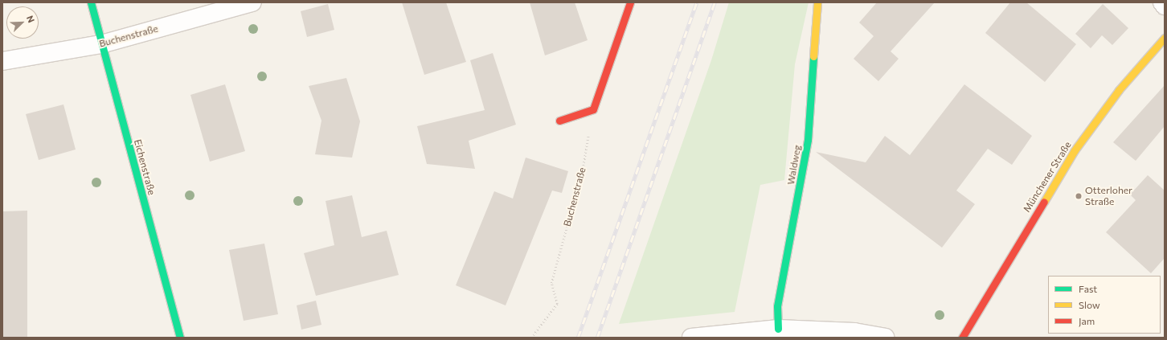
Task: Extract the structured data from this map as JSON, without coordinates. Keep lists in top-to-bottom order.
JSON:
{
  "streets": {
    "street": [
      "Buchenstraße",
      "Waldweg",
      "Eichenstraße",
      "Münchener Straße"
    ]
  },
  "crossings": [
    ["Buchenstraße", "Eichenstraße"]
  ],
  "places": ["Otterloher Straße"],
  "legend": ["Fast", "Slow", "Jam"],
  "north": "top right"
}
